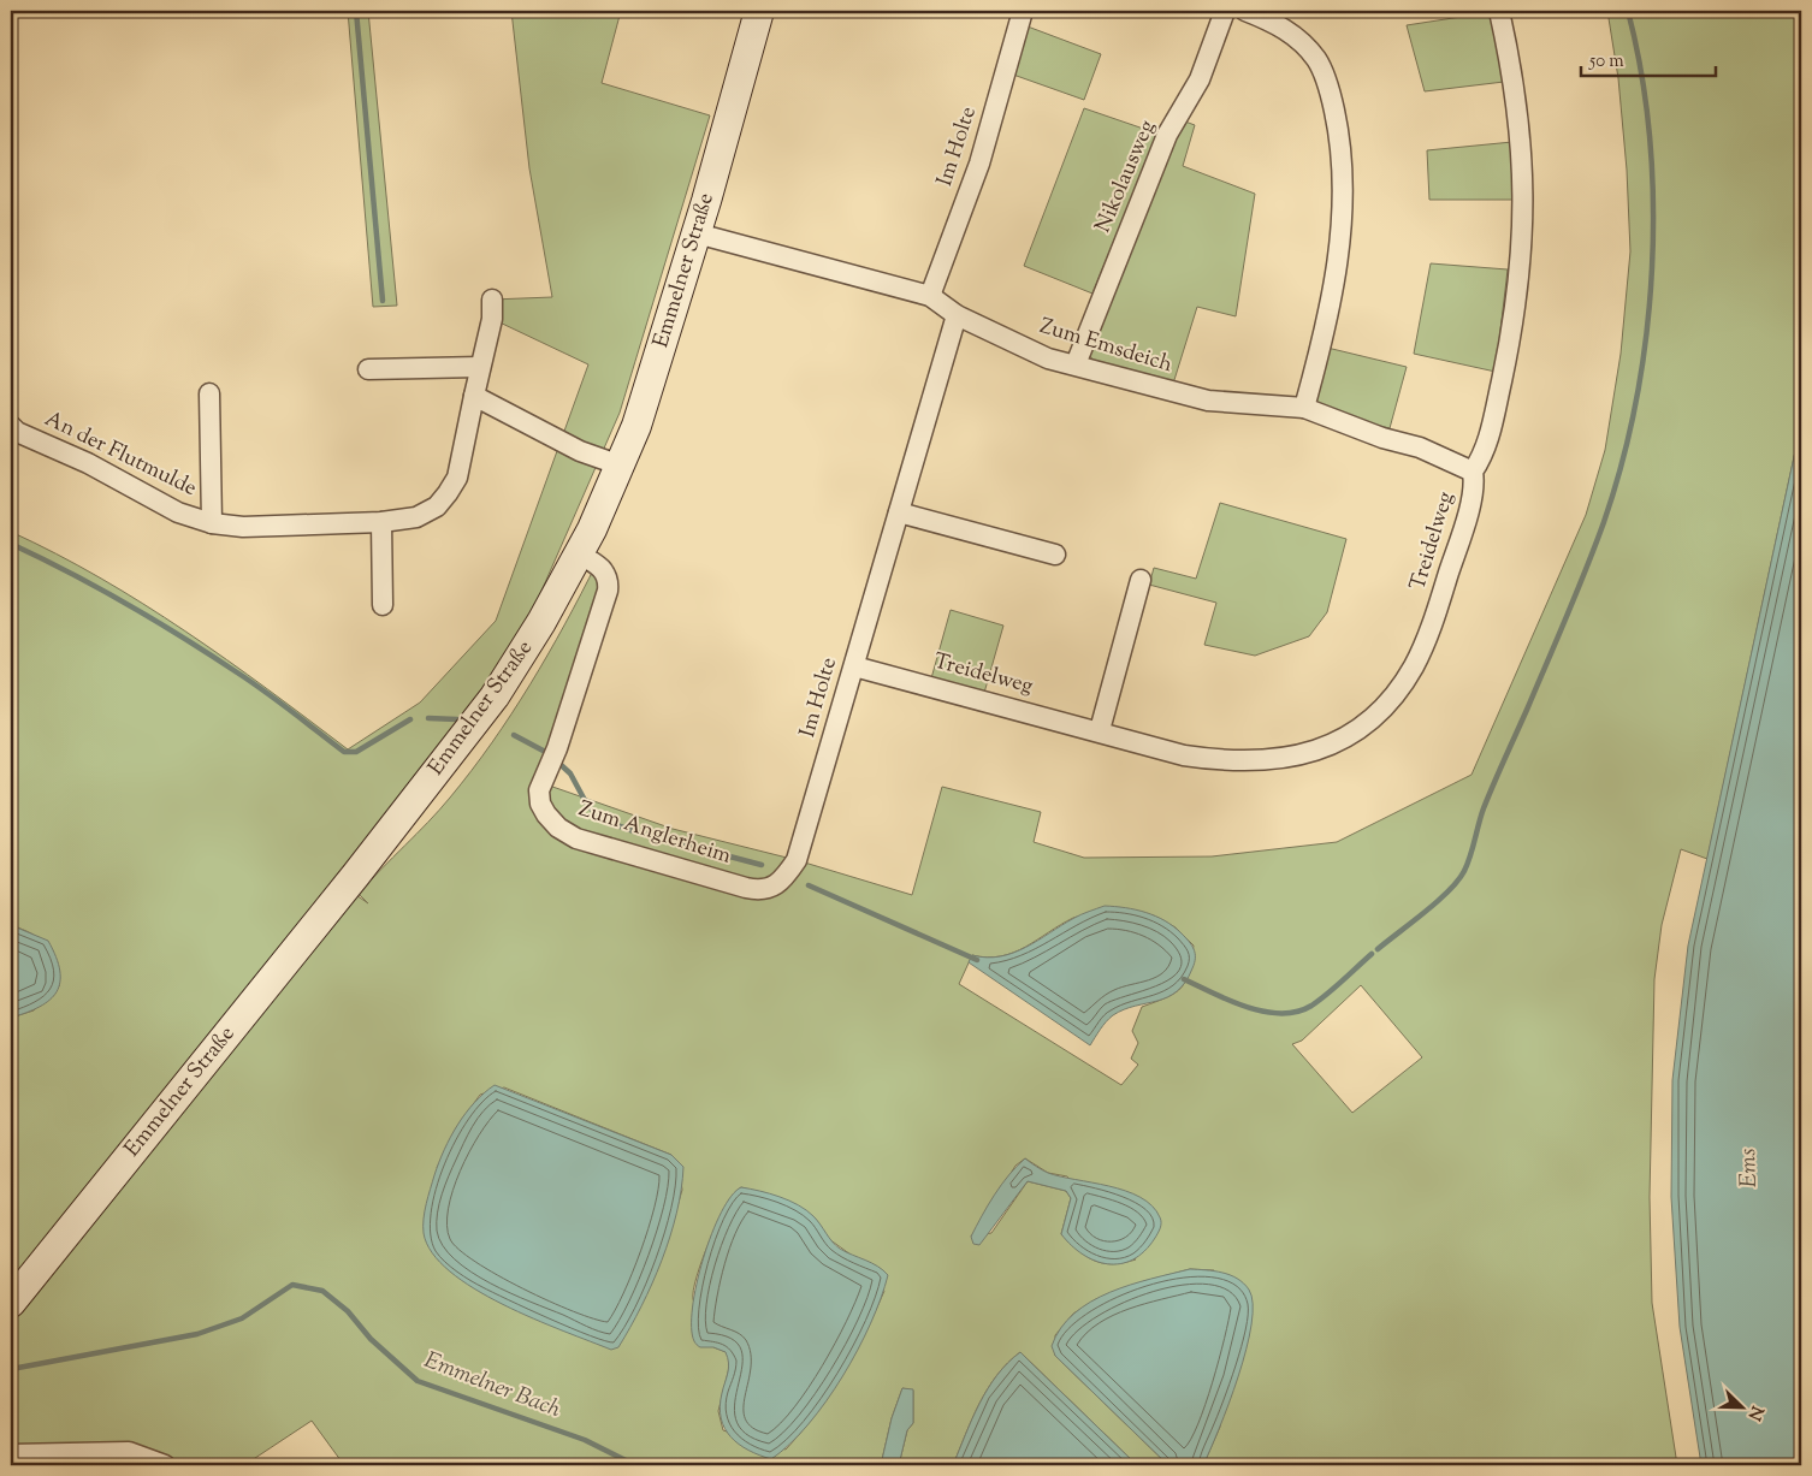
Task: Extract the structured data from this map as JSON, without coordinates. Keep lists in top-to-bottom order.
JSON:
{
  "streets": {
    "street": [
      "Im Holte",
      "Nikolausweg",
      "Emmelner Straße",
      "Zum Emsdeich",
      "An der Flutmulde",
      "Treidelweg",
      "Zum Anglerheim"
    ]
  },
  "crossings": [
    ["Im Holte", "Zum Emsdeich"],
    ["Im Holte", "Treidelweg"],
    ["Im Holte", "Zum Anglerheim"],
    ["Nikolausweg", "Zum Emsdeich"],
    ["Emmelner Straße", "Zum Emsdeich"],
    ["Emmelner Straße", "Zum Anglerheim"],
    ["Zum Emsdeich", "Treidelweg"]
  ],
  "water": ["Ems", "Emmelner Bach"],
  "scale_bar": "50 m",
  "north": "bottom right"
}
